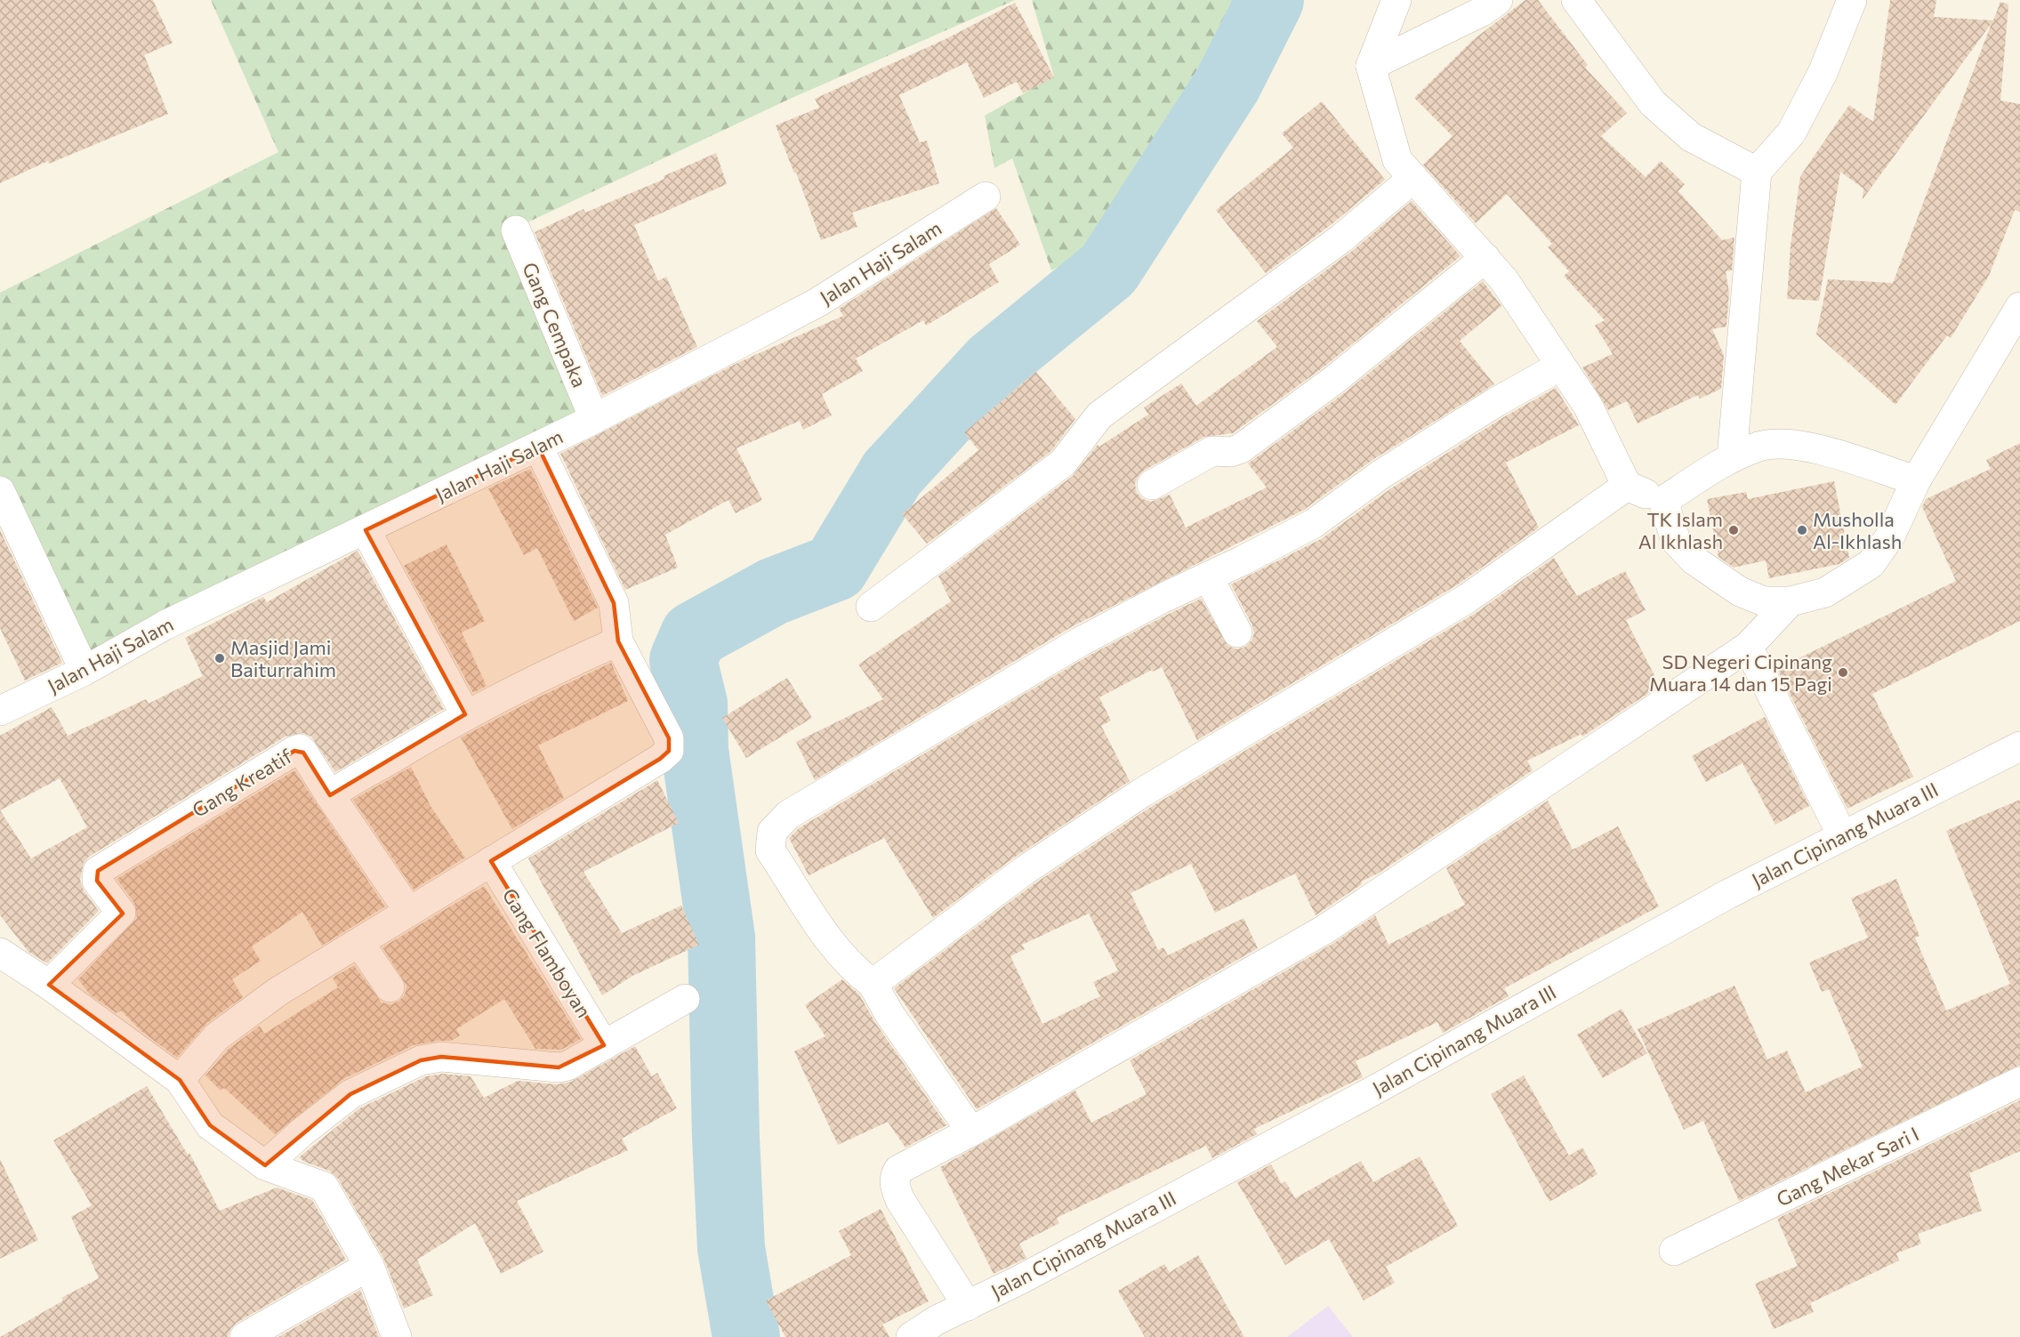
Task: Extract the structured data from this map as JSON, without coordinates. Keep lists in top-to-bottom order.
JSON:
{
  "streets": {
    "street": [
      "Jalan Haji Salam",
      "Gang Cempaka",
      "Gang Kreatif",
      "Jalan Cipinang Muara III",
      "Gang Flamboyan",
      "Gang Mekar Sari I"
    ]
  },
  "crossings": [
    ["Jalan Haji Salam", "Gang Cempaka"]
  ],
  "places": [
    "TK Islam Al Ikhlash",
    "Musholla Al-Ikhlash",
    "Masjid Jami Baiturrahim",
    "SD Negeri Cipinang Muara 14 dan 15 Pagi"
  ]
}
